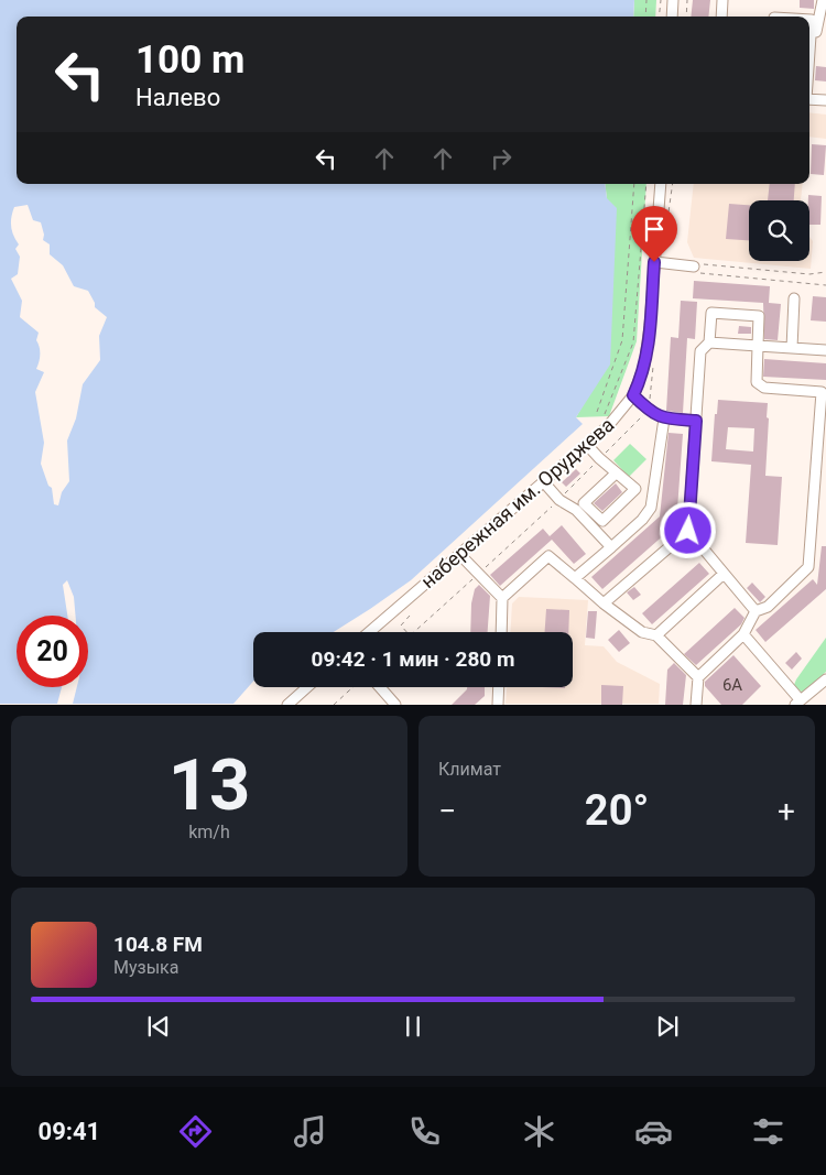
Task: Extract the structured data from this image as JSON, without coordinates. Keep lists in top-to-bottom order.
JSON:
{
  "streets": {
    "street": ["набережная им. Оруджева"]
  },
  "house_numbers": ["6А"],
  "page": {
    "turn": ["100 m", "Налево"],
    "limit": "20",
    "trip": "09:42 · 1 мин · 280 m",
    "tile": [
      ["13", "km/h"],
      "Климат"
    ],
    "heat": ["−", "20°", "+"],
    "song": ["104.8 FM", "Музыка"],
    "tabs": "09:41"
  }
}
